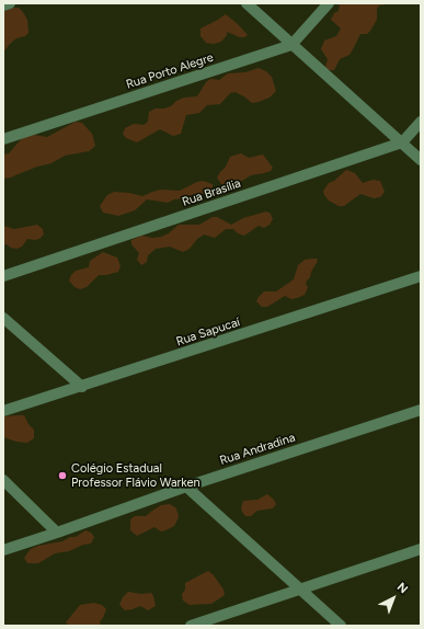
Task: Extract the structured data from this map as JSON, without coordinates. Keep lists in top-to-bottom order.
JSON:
{
  "streets": {
    "street": [
      "Rua Porto Alegre",
      "Rua Brasília",
      "Rua Sapucaí",
      "Rua Andradina"
    ]
  },
  "places": ["Colégio Estadual Professor Flávio Warken"],
  "north": "top right"
}
